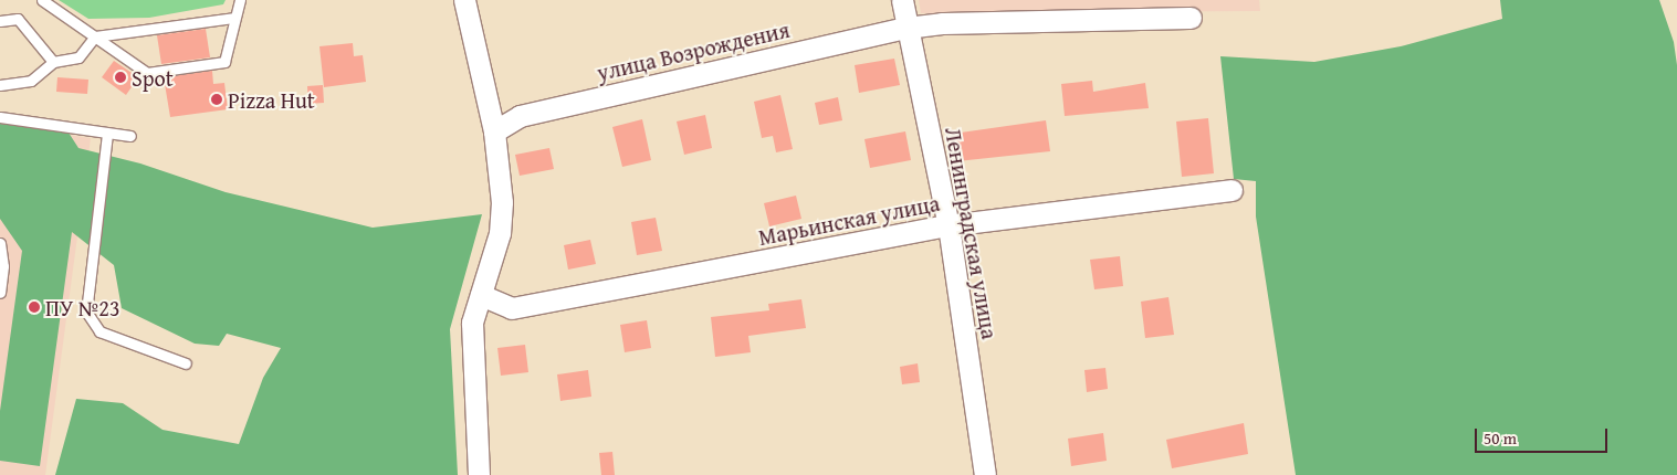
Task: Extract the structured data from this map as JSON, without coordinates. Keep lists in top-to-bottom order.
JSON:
{
  "streets": {
    "street": ["улица Возрождения", "Марьинская улица", "Ленинградская улица"]
  },
  "crossings": [
    ["улица Возрождения", "Ленинградская улица"],
    ["Марьинская улица", "Ленинградская улица"]
  ],
  "places": ["Spot", "Pizza Hut", "ПУ №23"],
  "scale_bar": "50 m"
}
